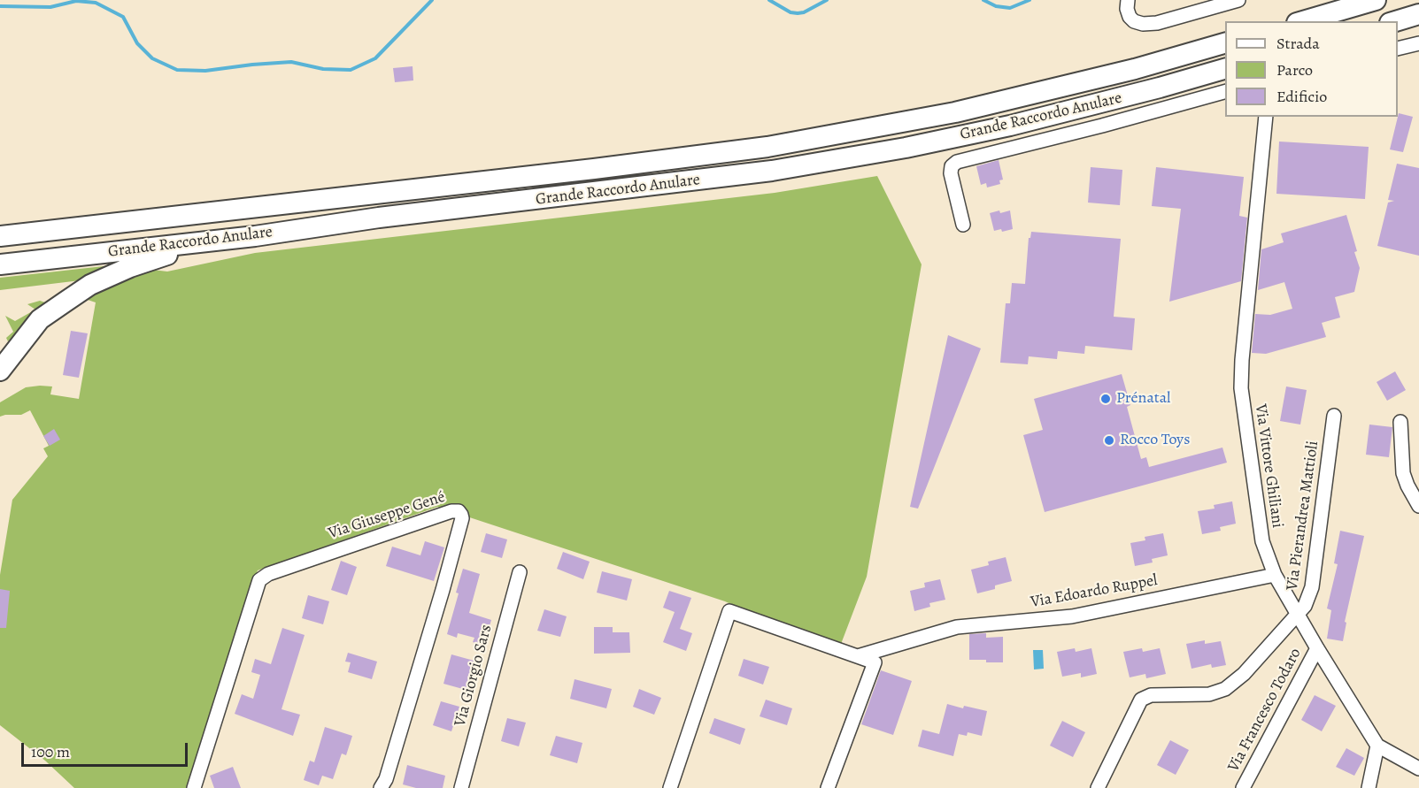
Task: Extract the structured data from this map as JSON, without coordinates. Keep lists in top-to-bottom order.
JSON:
{
  "streets": {
    "highway": ["Grande Raccordo Anulare"],
    "street": [
      "Via Vittore Ghiliani",
      "Via Giuseppe Gené",
      "Via Pierandrea Mattioli",
      "Via Edoardo Ruppel",
      "Via Giorgio Sars",
      "Via Francesco Todaro"
    ]
  },
  "crossings": [
    ["Via Vittore Ghiliani", "Via Pierandrea Mattioli"],
    ["Via Vittore Ghiliani", "Via Edoardo Ruppel"],
    ["Via Vittore Ghiliani", "Via Francesco Todaro"]
  ],
  "places": ["Prénatal", "Rocco Toys"],
  "legend": ["Strada", "Parco", "Edificio"],
  "scale_bar": "100 m"
}
